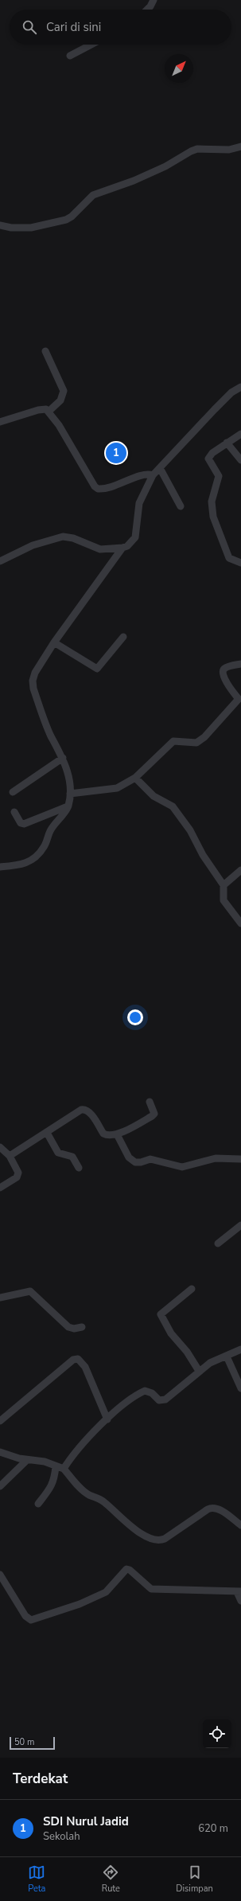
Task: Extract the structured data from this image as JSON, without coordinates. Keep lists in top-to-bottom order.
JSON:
{
  "scale_bar": "50 m",
  "north": "top right",
  "page": {
    "search": "Cari di sini",
    "pins": "1",
    "scale": "50 m",
    "heading": "Terdekat",
    "list": [
      {
        "mark": "1",
        "name": "SDI Nurul Jadid",
        "note": "Sekolah",
        "value": "620 m"
      }
    ],
    "nav": ["Peta", "Rute", "Disimpan"]
  }
}
